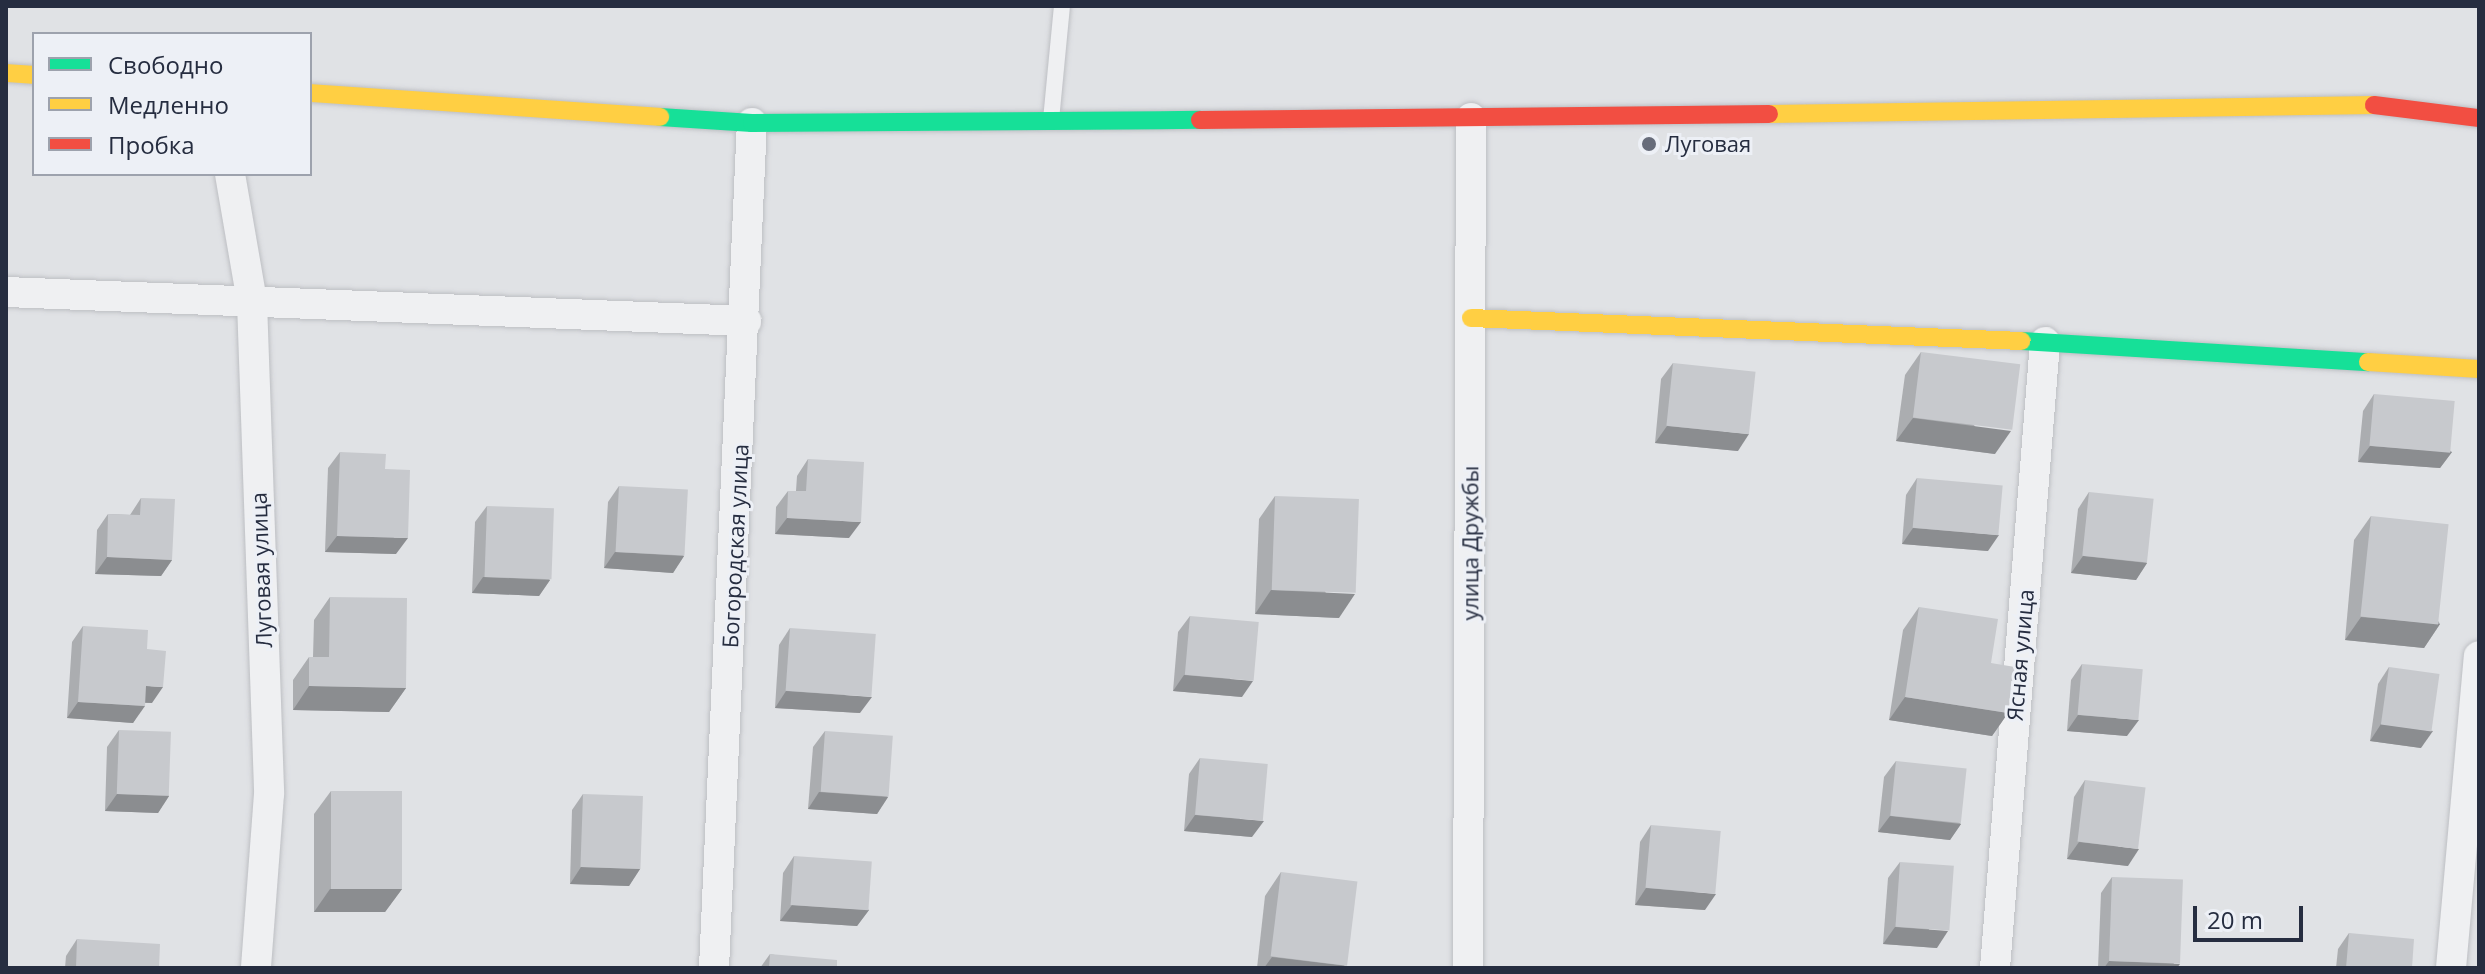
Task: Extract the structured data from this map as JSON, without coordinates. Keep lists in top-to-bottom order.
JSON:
{
  "streets": {
    "street": [
      "улица Дружбы",
      "Богородская улица",
      "Луговая улица",
      "Ясная улица"
    ]
  },
  "places": ["Луговая"],
  "legend": ["Свободно", "Медленно", "Пробка"],
  "scale_bar": "20 m"
}
